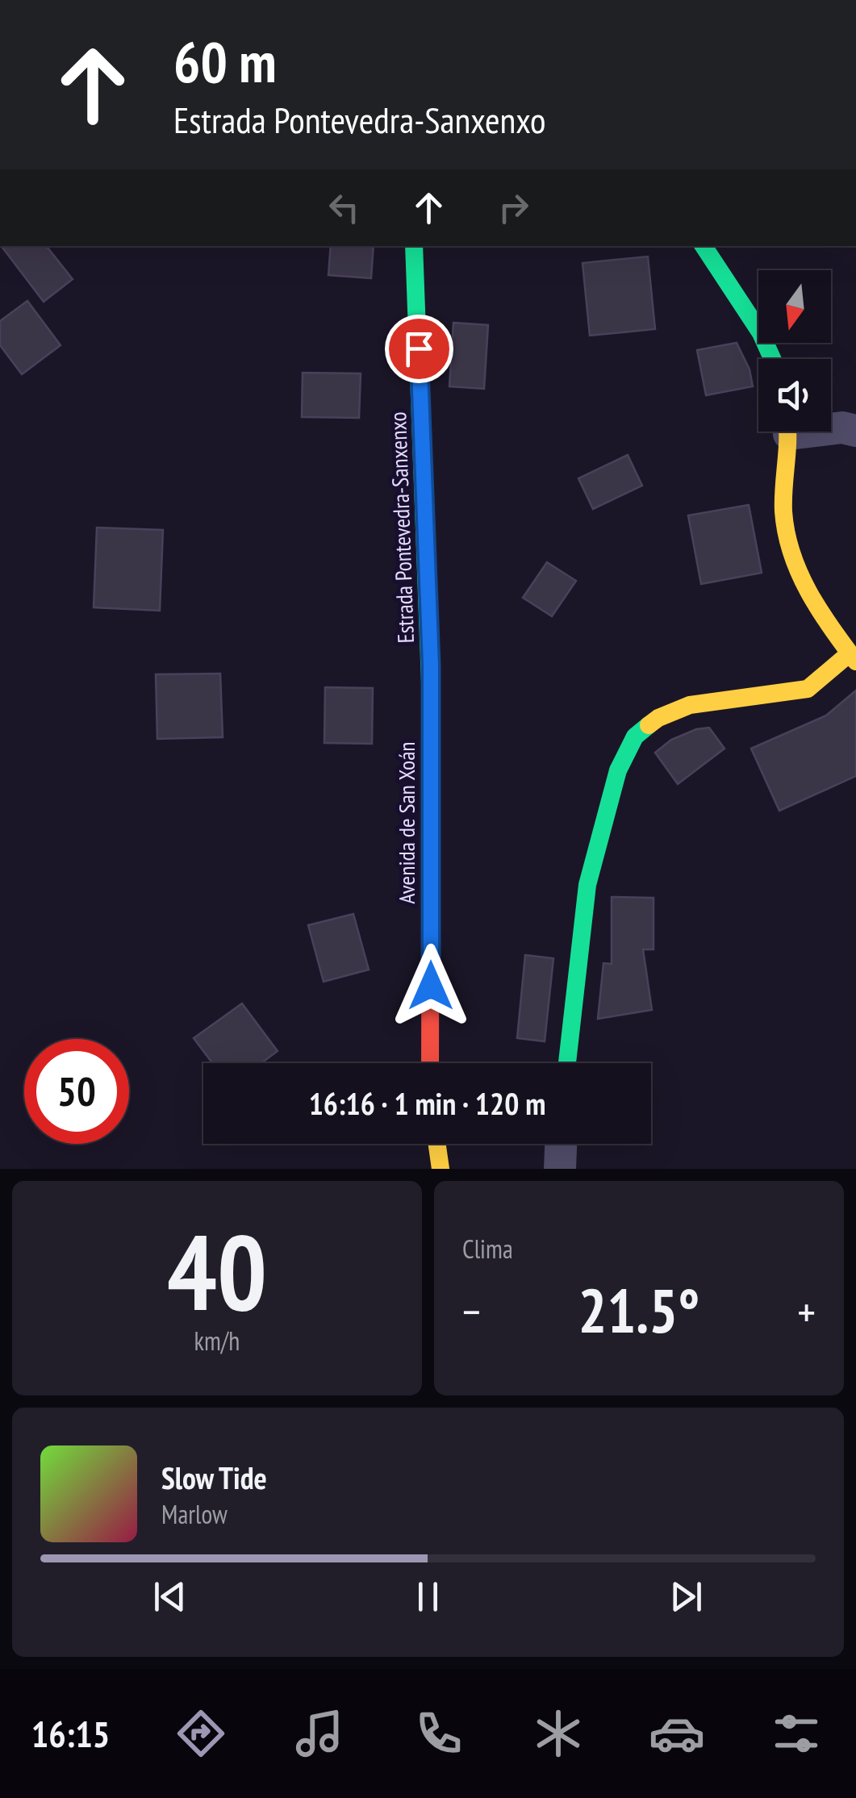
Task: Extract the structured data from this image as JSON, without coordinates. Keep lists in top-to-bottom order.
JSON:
{
  "streets": {
    "street": ["Estrada Pontevedra-Sanxenxo", "Avenida de San Xoán"]
  },
  "crossings": [
    ["Estrada Pontevedra-Sanxenxo", "Avenida de San Xoán"]
  ],
  "north": "bottom",
  "page": {
    "turn": ["60 m", "Estrada Pontevedra-Sanxenxo"],
    "limit": "50",
    "trip": "16:16 · 1 min · 120 m",
    "tile": [
      ["40", "km/h"],
      "Clima"
    ],
    "heat": ["−", "21.5°", "+"],
    "song": ["Slow Tide", "Marlow"],
    "tabs": "16:15"
  }
}
